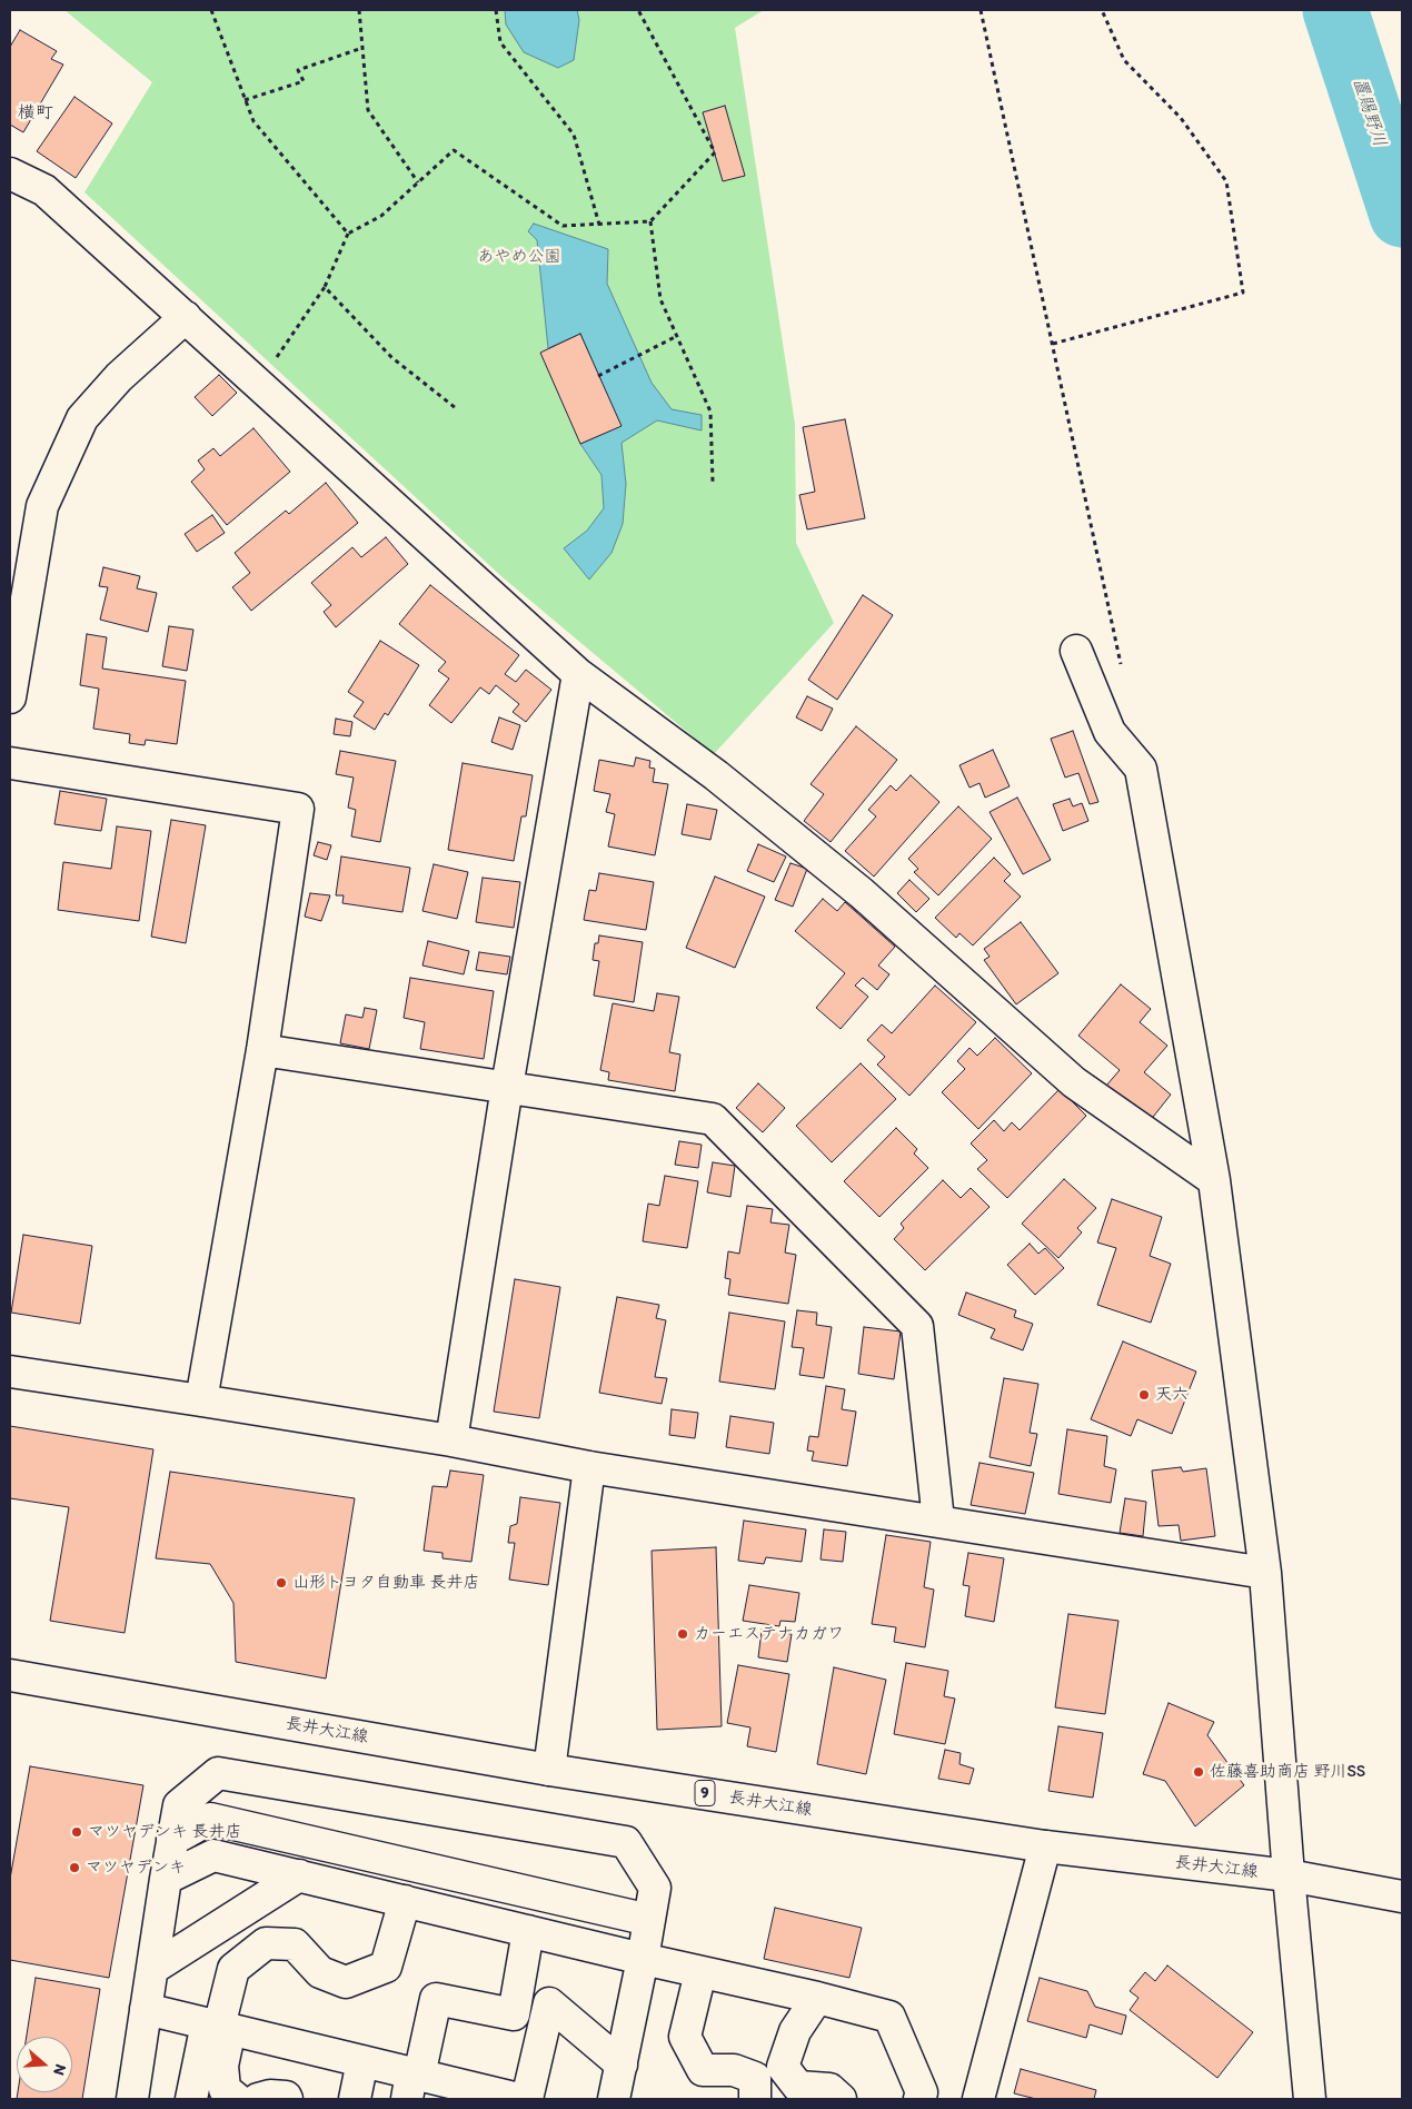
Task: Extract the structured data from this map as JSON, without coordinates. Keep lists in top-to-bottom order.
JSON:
{
  "streets": {
    "street": ["長井大江線", "9"]
  },
  "districts": ["横町"],
  "water": ["置賜野川"],
  "parks": ["あやめ公園"],
  "places": [
    "天六",
    "山形トヨタ自動車 長井店",
    "カーエステナカガワ",
    "佐藤喜助商店 野川SS",
    "マツヤデンキ 長井店",
    "マツヤデンキ"
  ],
  "north": "right"
}
